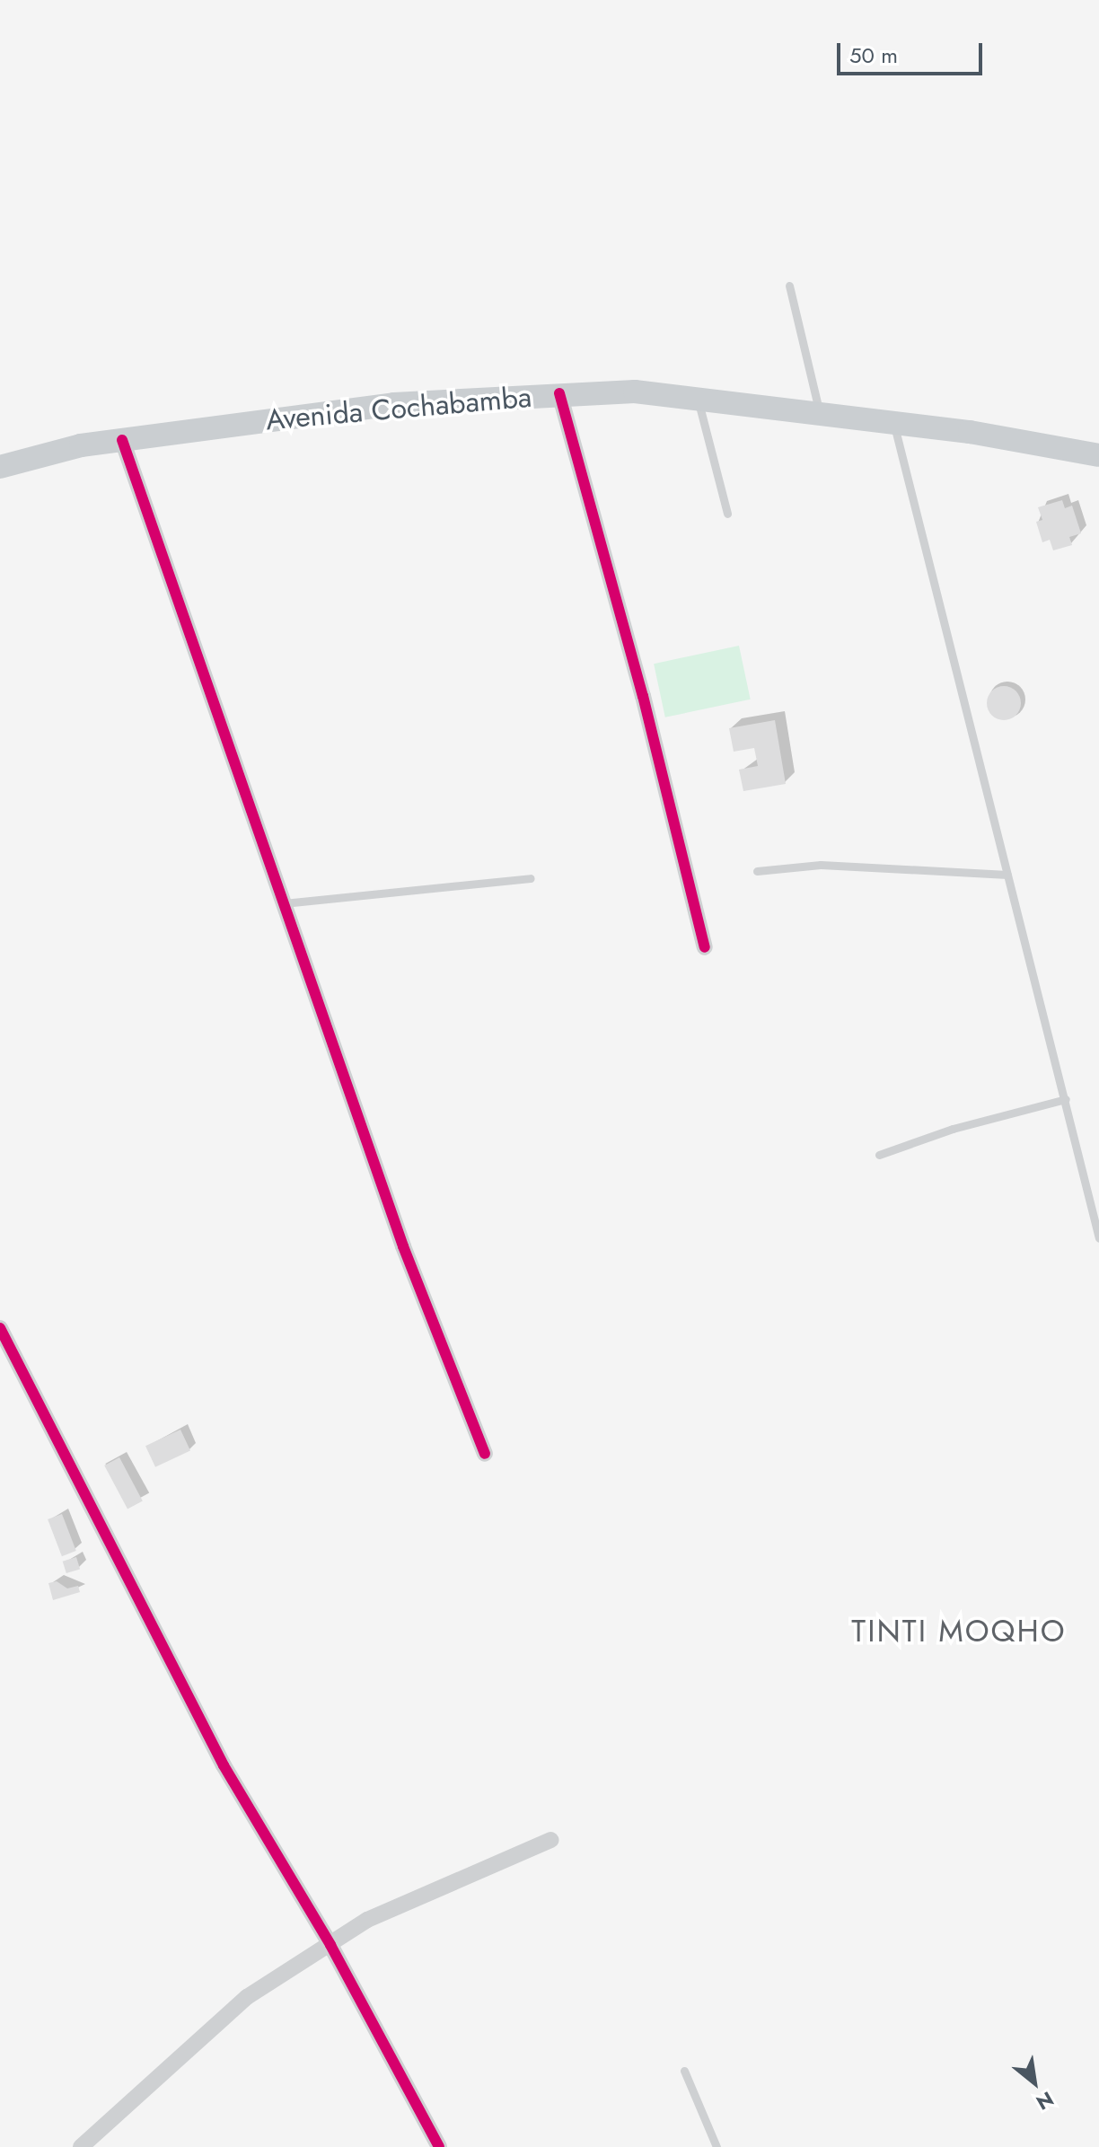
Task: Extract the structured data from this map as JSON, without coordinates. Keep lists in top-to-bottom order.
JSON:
{
  "streets": {
    "main road": ["Avenida Cochabamba"]
  },
  "districts": ["TINTI MOQHO"],
  "scale_bar": "50 m",
  "north": "bottom right"
}
